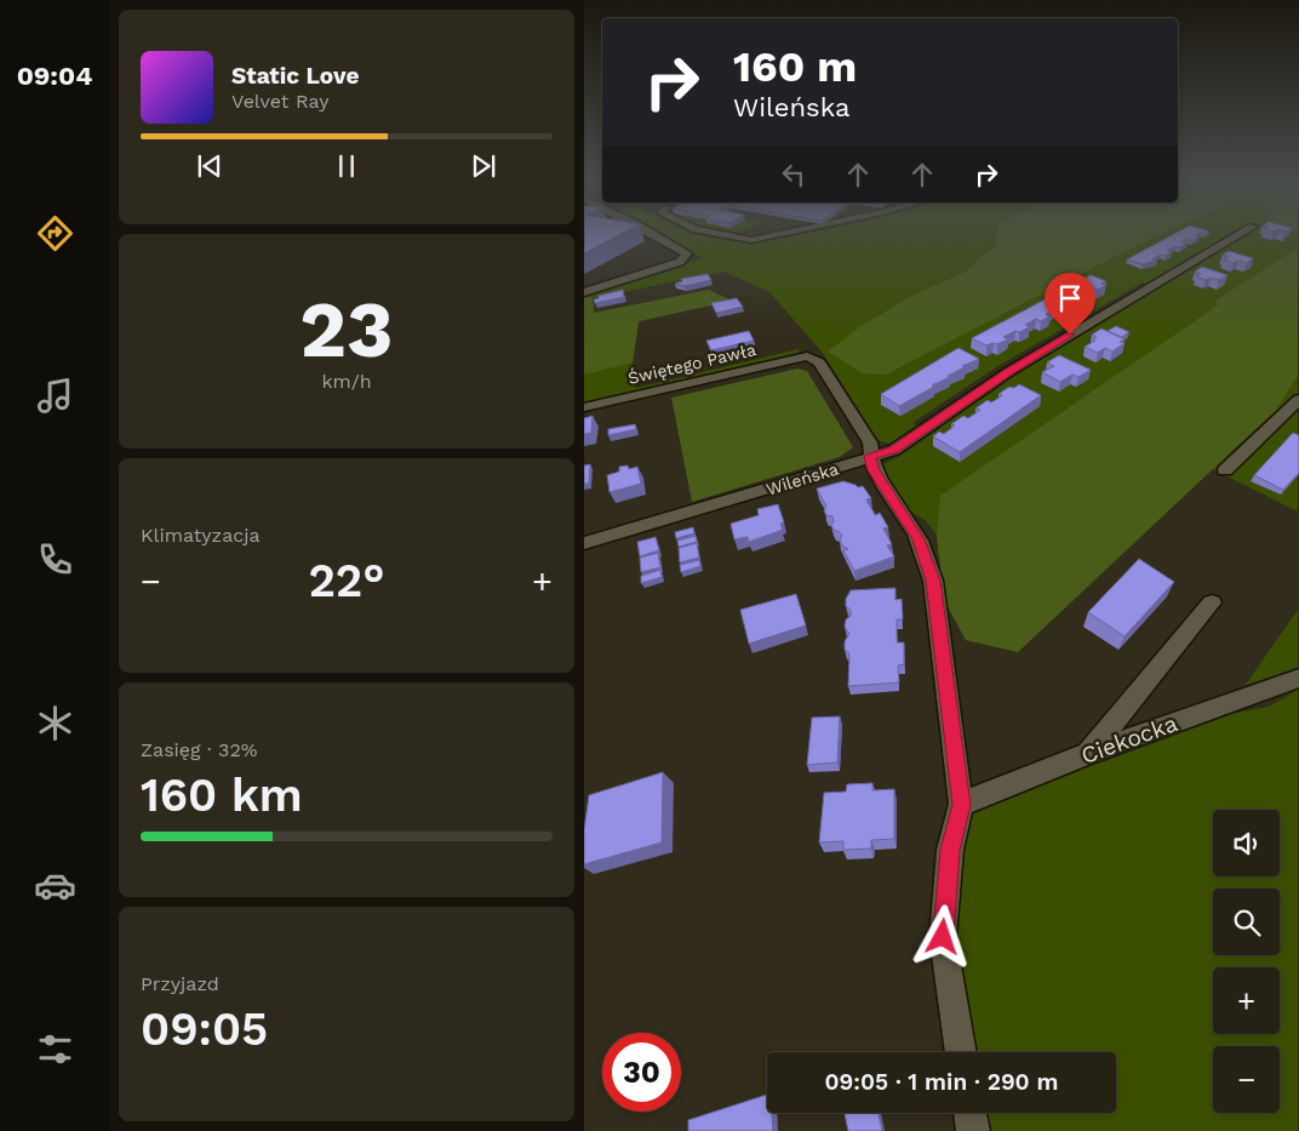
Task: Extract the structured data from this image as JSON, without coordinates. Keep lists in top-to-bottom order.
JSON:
{
  "streets": {
    "street": ["Świętego Pawła", "Wileńska", "Ciekocka"]
  },
  "crossings": [
    ["Świętego Pawła", "Wileńska"]
  ],
  "page": {
    "tabs": "09:04",
    "turn": ["160 m", "Wileńska"],
    "song": ["Static Love", "Velvet Ray"],
    "tile": [
      ["23", "km/h"],
      "Klimatyzacja",
      ["Zasięg · 32%", "160 km"],
      ["Przyjazd", "09:05"]
    ],
    "heat": ["−", "22°", "+"],
    "map_buttons": ["+", "−"],
    "limit": "30",
    "trip": "09:05 · 1 min · 290 m"
  }
}
